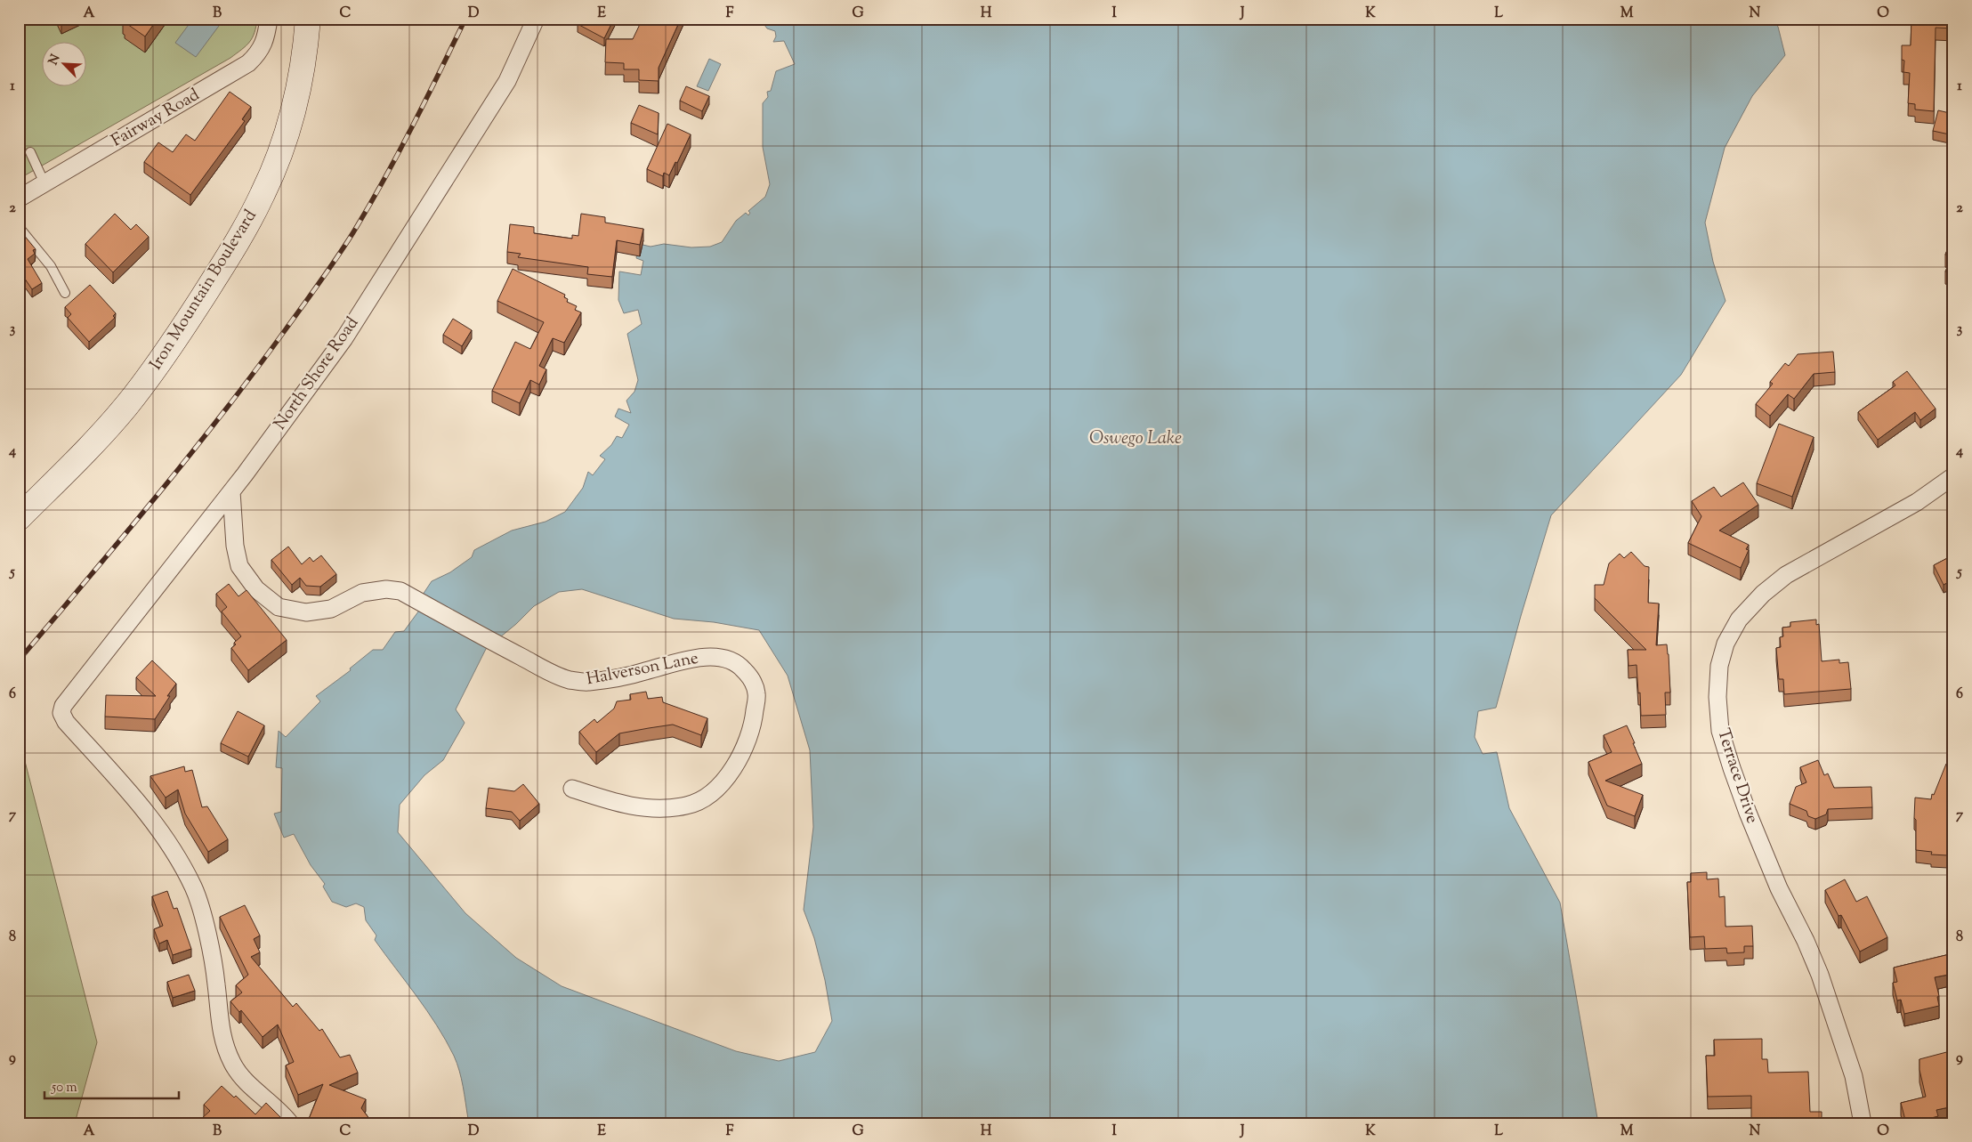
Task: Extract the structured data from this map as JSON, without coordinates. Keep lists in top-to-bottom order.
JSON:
{
  "streets": {
    "street": [
      "Fairway Road",
      "Iron Mountain Boulevard",
      "North Shore Road",
      "Halverson Lane",
      "Terrace Drive"
    ]
  },
  "crossings": [
    ["North Shore Road", "Halverson Lane"]
  ],
  "water": ["Oswego Lake"],
  "scale_bar": "50 m",
  "north": "top left",
  "grid": {
    "columns": [
      "A",
      "B",
      "C",
      "D",
      "E",
      "F",
      "G",
      "H",
      "I",
      "J",
      "K",
      "L",
      "M",
      "N",
      "O"
    ],
    "rows": [
      "1",
      "2",
      "3",
      "4",
      "5",
      "6",
      "7",
      "8",
      "9"
    ]
  }
}
